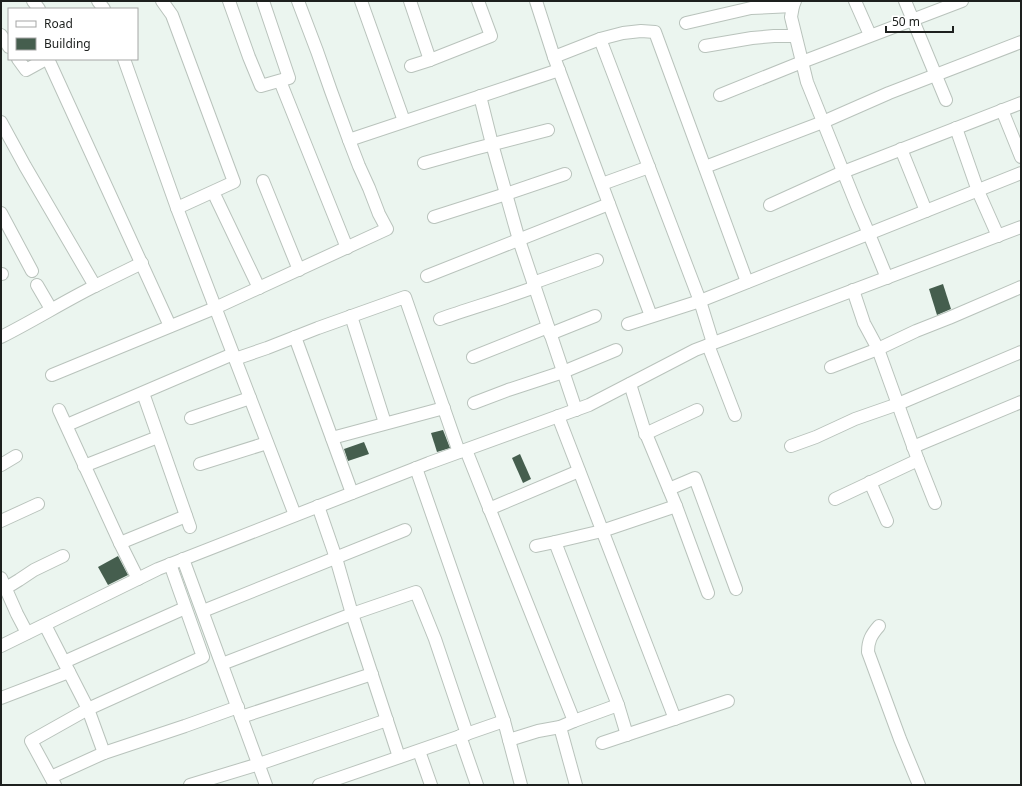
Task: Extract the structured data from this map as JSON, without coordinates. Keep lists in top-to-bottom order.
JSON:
{
  "legend": ["Road", "Building"],
  "scale_bar": "50 m"
}
